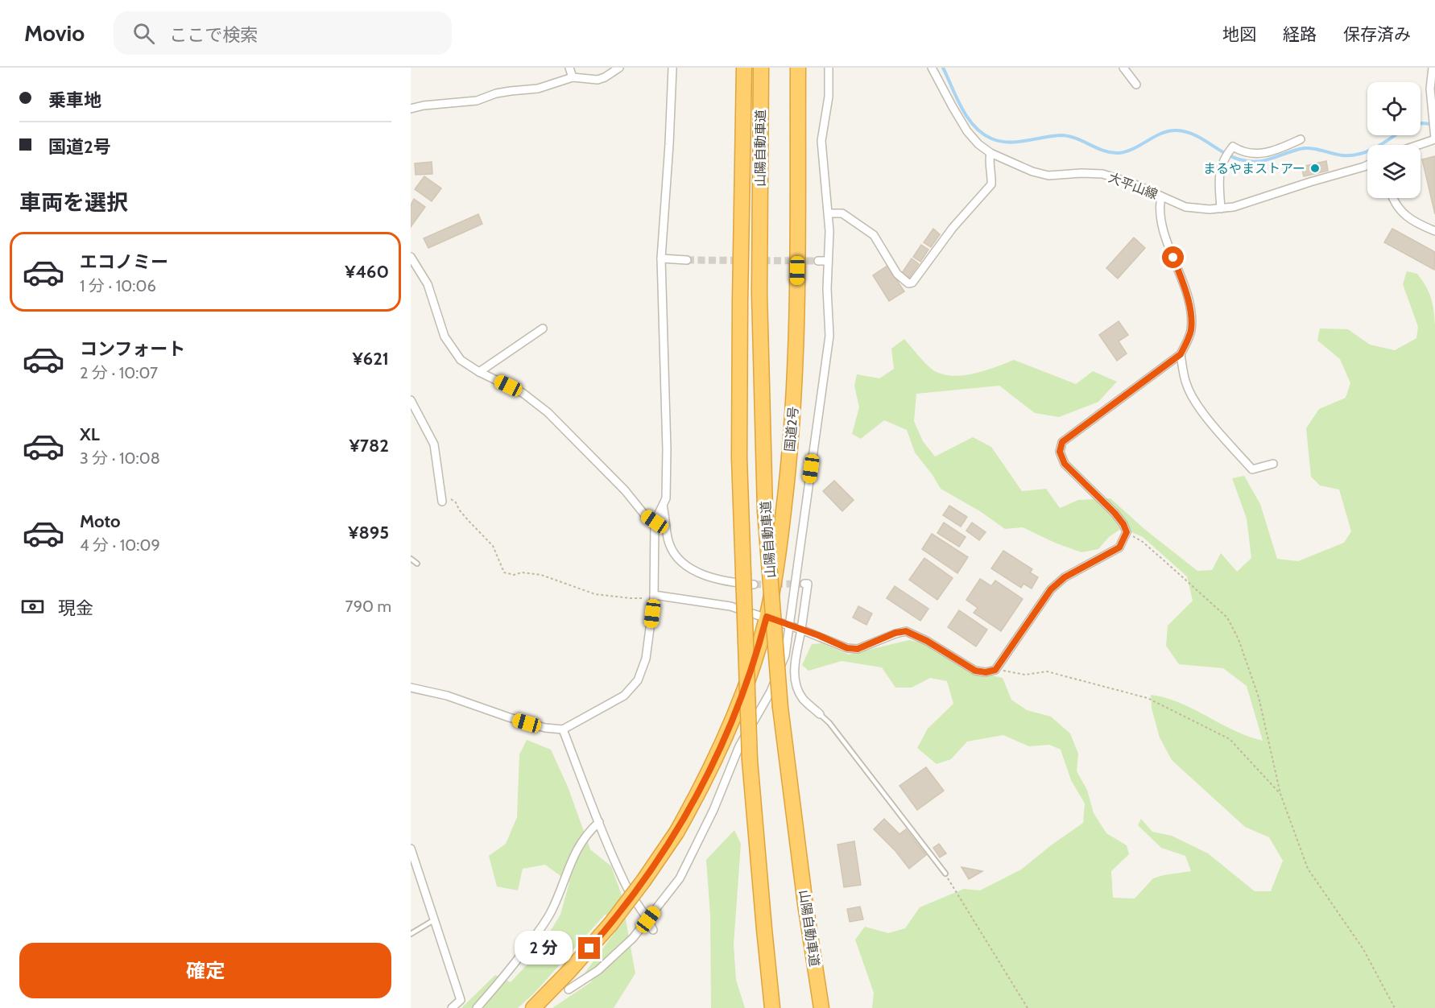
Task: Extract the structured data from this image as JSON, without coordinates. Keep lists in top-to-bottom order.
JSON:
{
  "streets": {
    "highway": ["山陽自動車道", "国道2号"],
    "street": ["大平山線"]
  },
  "places": ["まるやまストアー"],
  "page": {
    "header": "Movio",
    "search": "ここで検索",
    "nav": ["地図", "経路", "保存済み"],
    "banner": ["乗車地", "国道2号"],
    "heading": "車両を選択",
    "list": [
      {
        "name": "エコノミー",
        "note": "1 分 · 10:06",
        "value": "¥460"
      },
      {
        "name": "コンフォート",
        "note": "2 分 · 10:07",
        "value": "¥621"
      },
      {
        "name": "XL",
        "note": "3 分 · 10:08",
        "value": "¥782"
      },
      {
        "name": "Moto",
        "note": "4 分 · 10:09",
        "value": "¥895"
      }
    ],
    "pay": ["現金", "790 m"],
    "bubble": "2 分",
    "buttons": "確定"
  }
}
